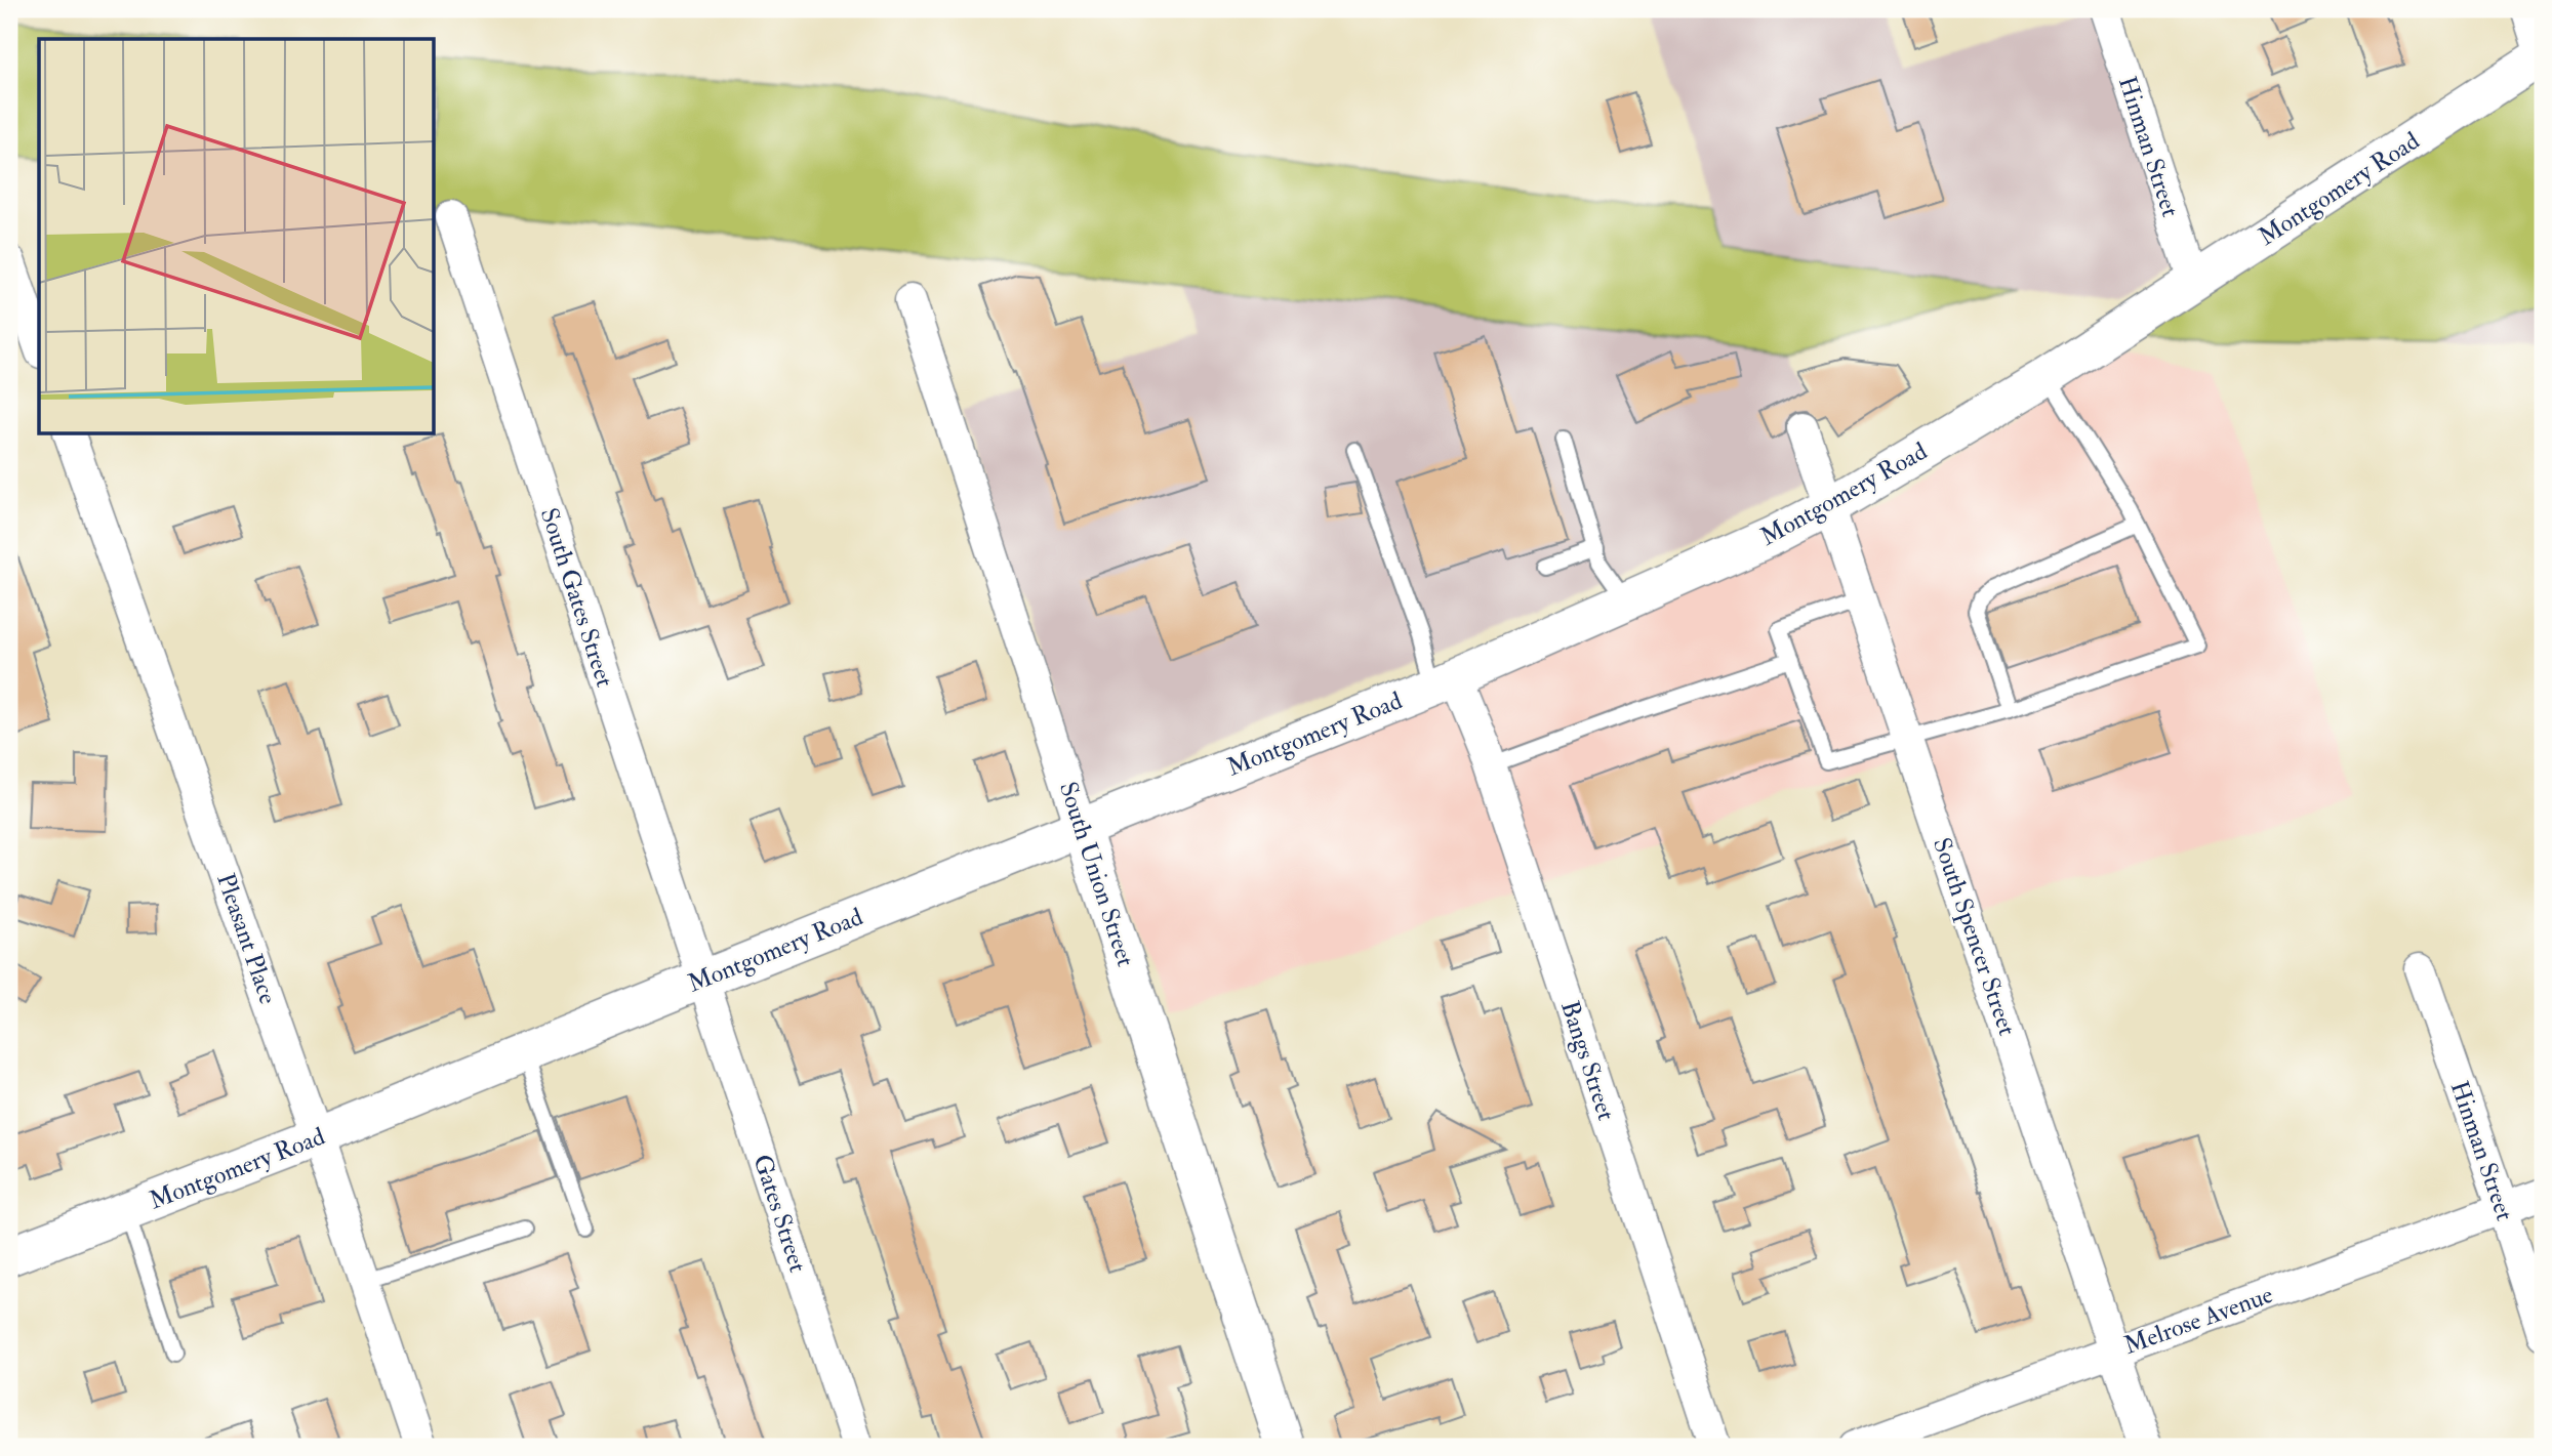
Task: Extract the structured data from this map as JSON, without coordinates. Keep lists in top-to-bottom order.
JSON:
{
  "streets": {
    "street": [
      "Hinman Street",
      "Montgomery Road",
      "South Gates Street",
      "South Union Street",
      "South Spencer Street",
      "Pleasant Place",
      "Bangs Street",
      "Gates Street",
      "Melrose Avenue"
    ]
  },
  "crossings": [
    ["Hinman Street", "Montgomery Road"],
    ["Hinman Street", "Melrose Avenue"],
    ["Montgomery Road", "South Gates Street"],
    ["Montgomery Road", "South Union Street"],
    ["Montgomery Road", "South Spencer Street"],
    ["Montgomery Road", "Pleasant Place"],
    ["Montgomery Road", "Bangs Street"],
    ["Montgomery Road", "Gates Street"],
    ["South Gates Street", "Gates Street"],
    ["South Spencer Street", "Melrose Avenue"]
  ]
}
